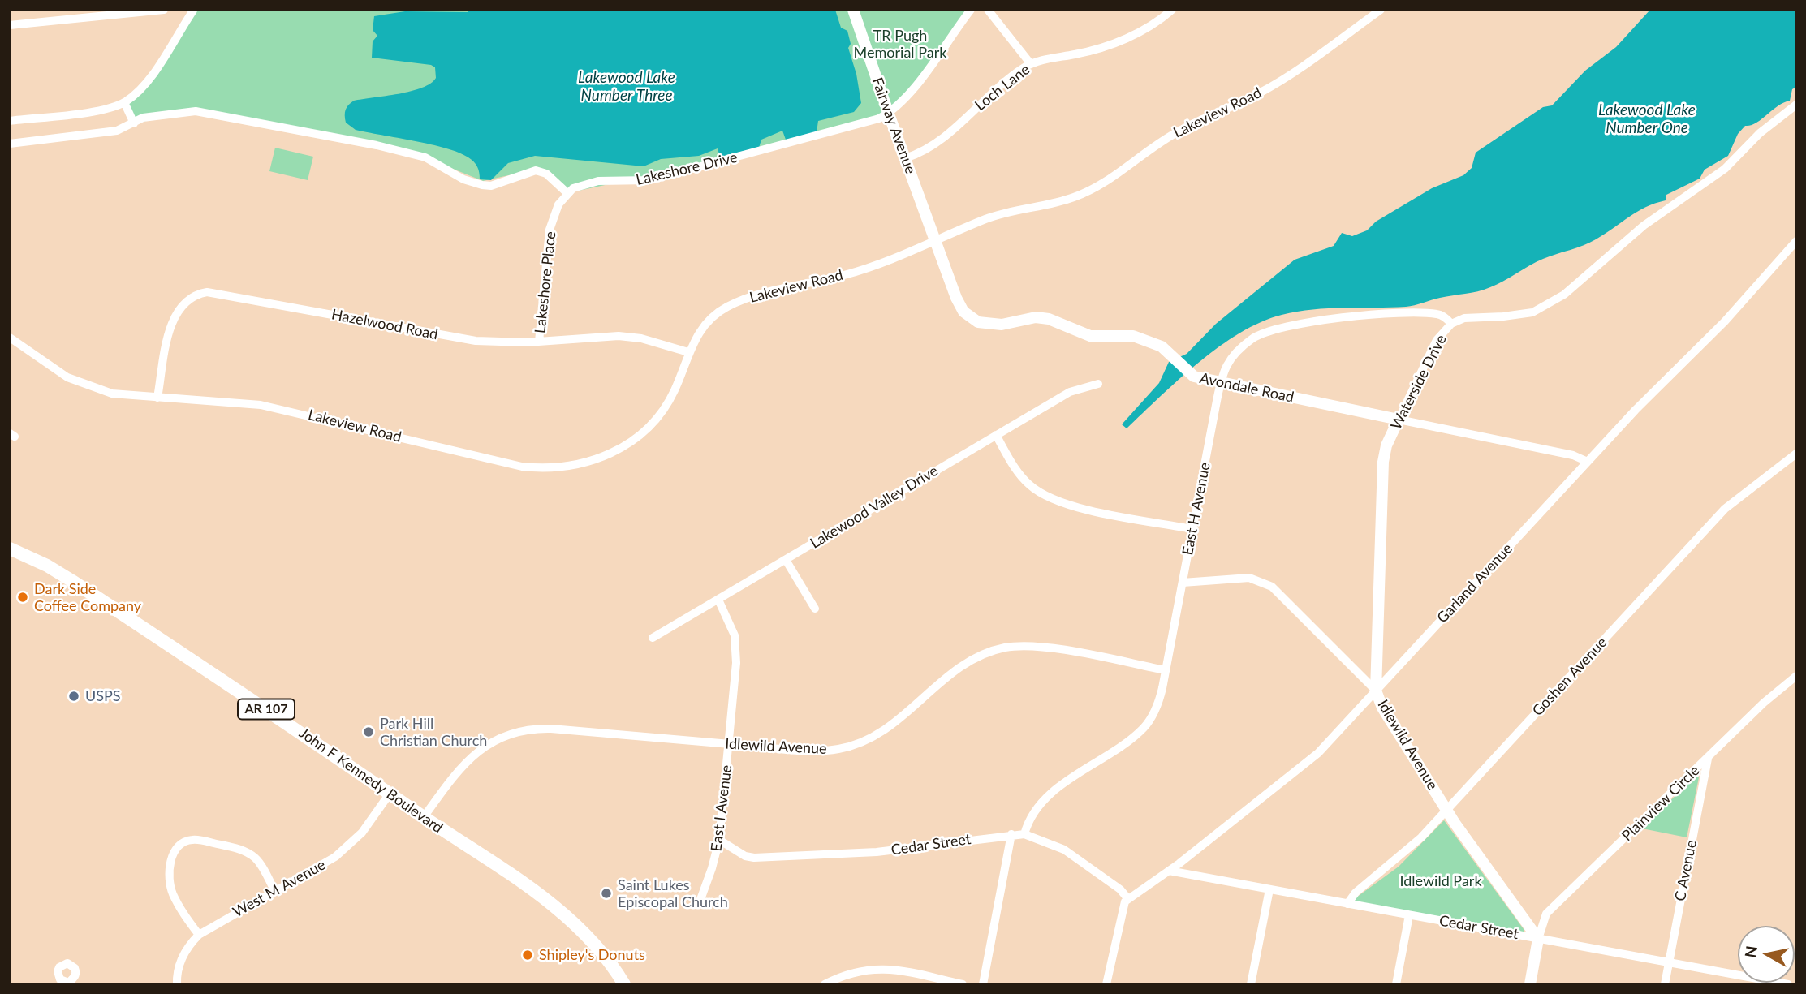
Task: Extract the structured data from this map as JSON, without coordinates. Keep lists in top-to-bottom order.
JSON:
{
  "streets": {
    "main road": ["AR 107", "John F Kennedy Boulevard"],
    "street": [
      "Loch Lane",
      "Lakeview Road",
      "Fairway Avenue",
      "Lakeshore Drive",
      "Lakeshore Place",
      "Hazelwood Road",
      "Waterside Drive",
      "Avondale Road",
      "Lakewood Valley Drive",
      "East H Avenue",
      "Garland Avenue",
      "Goshen Avenue",
      "Idlewild Avenue",
      "Plainview Circle",
      "East I Avenue",
      "Cedar Street",
      "C Avenue",
      "West M Avenue"
    ]
  },
  "crossings": [
    ["Loch Lane", "Fairway Avenue"],
    ["Lakeview Road", "Fairway Avenue"],
    ["Lakeview Road", "Hazelwood Road"],
    ["Lakeview Road", "Avondale Road"],
    ["Fairway Avenue", "Lakeshore Drive"],
    ["Fairway Avenue", "Avondale Road"],
    ["Lakeshore Drive", "Lakeshore Place"],
    ["Lakeshore Place", "Hazelwood Road"],
    ["Waterside Drive", "Avondale Road"],
    ["Waterside Drive", "East H Avenue"],
    ["Waterside Drive", "Garland Avenue"],
    ["Waterside Drive", "Idlewild Avenue"],
    ["Avondale Road", "East H Avenue"],
    ["Avondale Road", "Garland Avenue"],
    ["Lakewood Valley Drive", "East I Avenue"],
    ["East H Avenue", "Idlewild Avenue"],
    ["East H Avenue", "Cedar Street"],
    ["Garland Avenue", "Idlewild Avenue"],
    ["Garland Avenue", "Cedar Street"],
    ["Goshen Avenue", "Idlewild Avenue"],
    ["Goshen Avenue", "Cedar Street"],
    ["Idlewild Avenue", "John F Kennedy Boulevard"],
    ["Idlewild Avenue", "Plainview Circle"],
    ["Idlewild Avenue", "East I Avenue"],
    ["Idlewild Avenue", "Cedar Street"],
    ["John F Kennedy Boulevard", "West M Avenue"],
    ["Plainview Circle", "Cedar Street"],
    ["Plainview Circle", "C Avenue"],
    ["East I Avenue", "Cedar Street"],
    ["Cedar Street", "C Avenue"]
  ],
  "water": ["Lakewood Lake Number Three", "Lakewood Lake Number One"],
  "parks": ["TR Pugh Memorial Park", "Idlewild Park"],
  "places": [
    "Dark Side Coffee Company",
    "USPS",
    "Park Hill Christian Church",
    "Saint Lukes Episcopal Church",
    "Shipley's Donuts"
  ],
  "north": "left"
}
